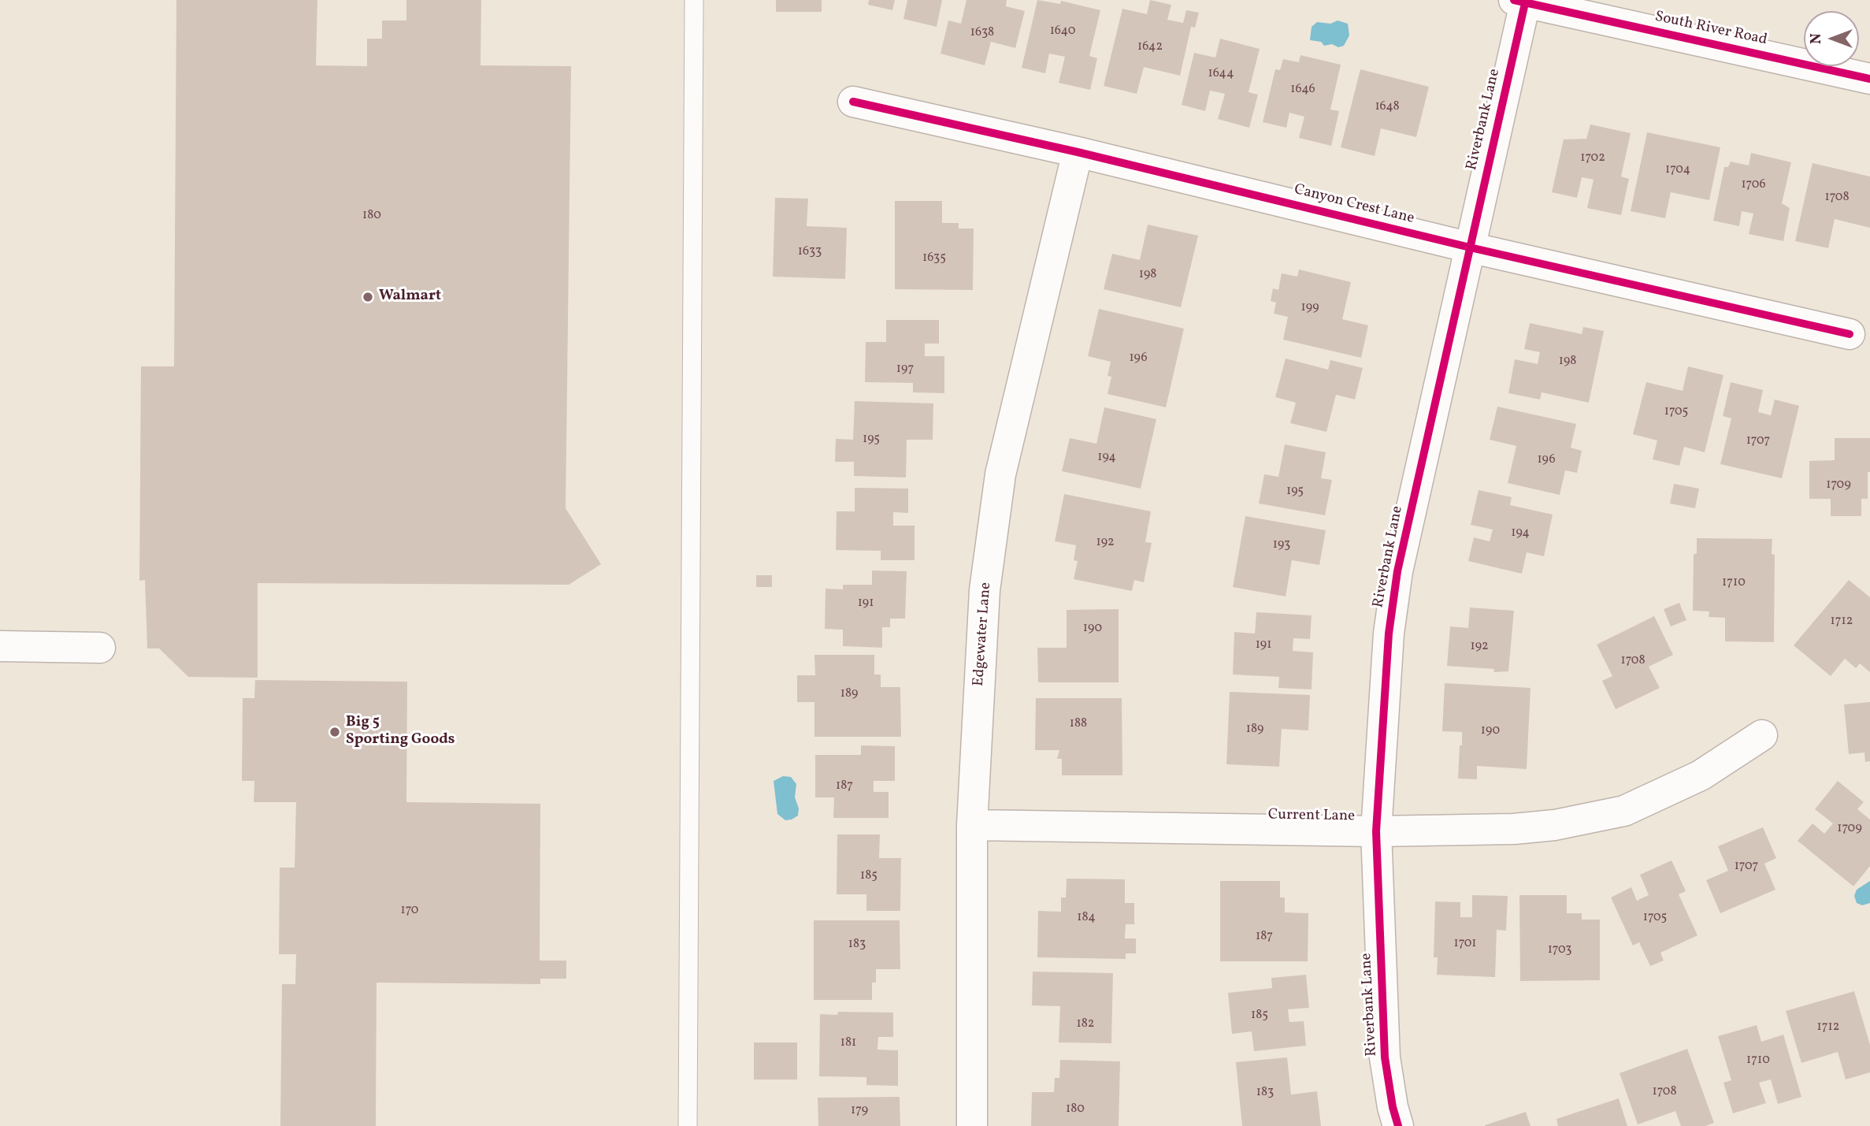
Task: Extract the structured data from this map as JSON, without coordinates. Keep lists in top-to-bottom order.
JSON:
{
  "streets": {
    "street": [
      "South River Road",
      "Riverbank Lane",
      "Canyon Crest Lane",
      "Edgewater Lane",
      "Current Lane"
    ]
  },
  "crossings": [
    ["South River Road", "Riverbank Lane"],
    ["Riverbank Lane", "Canyon Crest Lane"],
    ["Riverbank Lane", "Current Lane"],
    ["Canyon Crest Lane", "Edgewater Lane"],
    ["Edgewater Lane", "Current Lane"]
  ],
  "places": ["Walmart", "Big 5 Sporting Goods"],
  "house_numbers": [
    "1640",
    "1638",
    "1642",
    "1644",
    "1646",
    "1648",
    "1702",
    "1704",
    "1706",
    "1708",
    "180",
    "1633",
    "1635",
    "198",
    "199",
    "196",
    "198",
    "197",
    "1705",
    "195",
    "1707",
    "194",
    "196",
    "1709",
    "195",
    "194",
    "192",
    "193",
    "1710",
    "191",
    "1712",
    "190",
    "191",
    "192",
    "1708",
    "189",
    "188",
    "189",
    "190",
    "187",
    "1709",
    "1707",
    "185",
    "170",
    "184",
    "1705",
    "187",
    "1701",
    "183",
    "1703",
    "185",
    "182",
    "1712",
    "181",
    "1710",
    "1708",
    "183",
    "180",
    "179"
  ],
  "north": "left"
}
